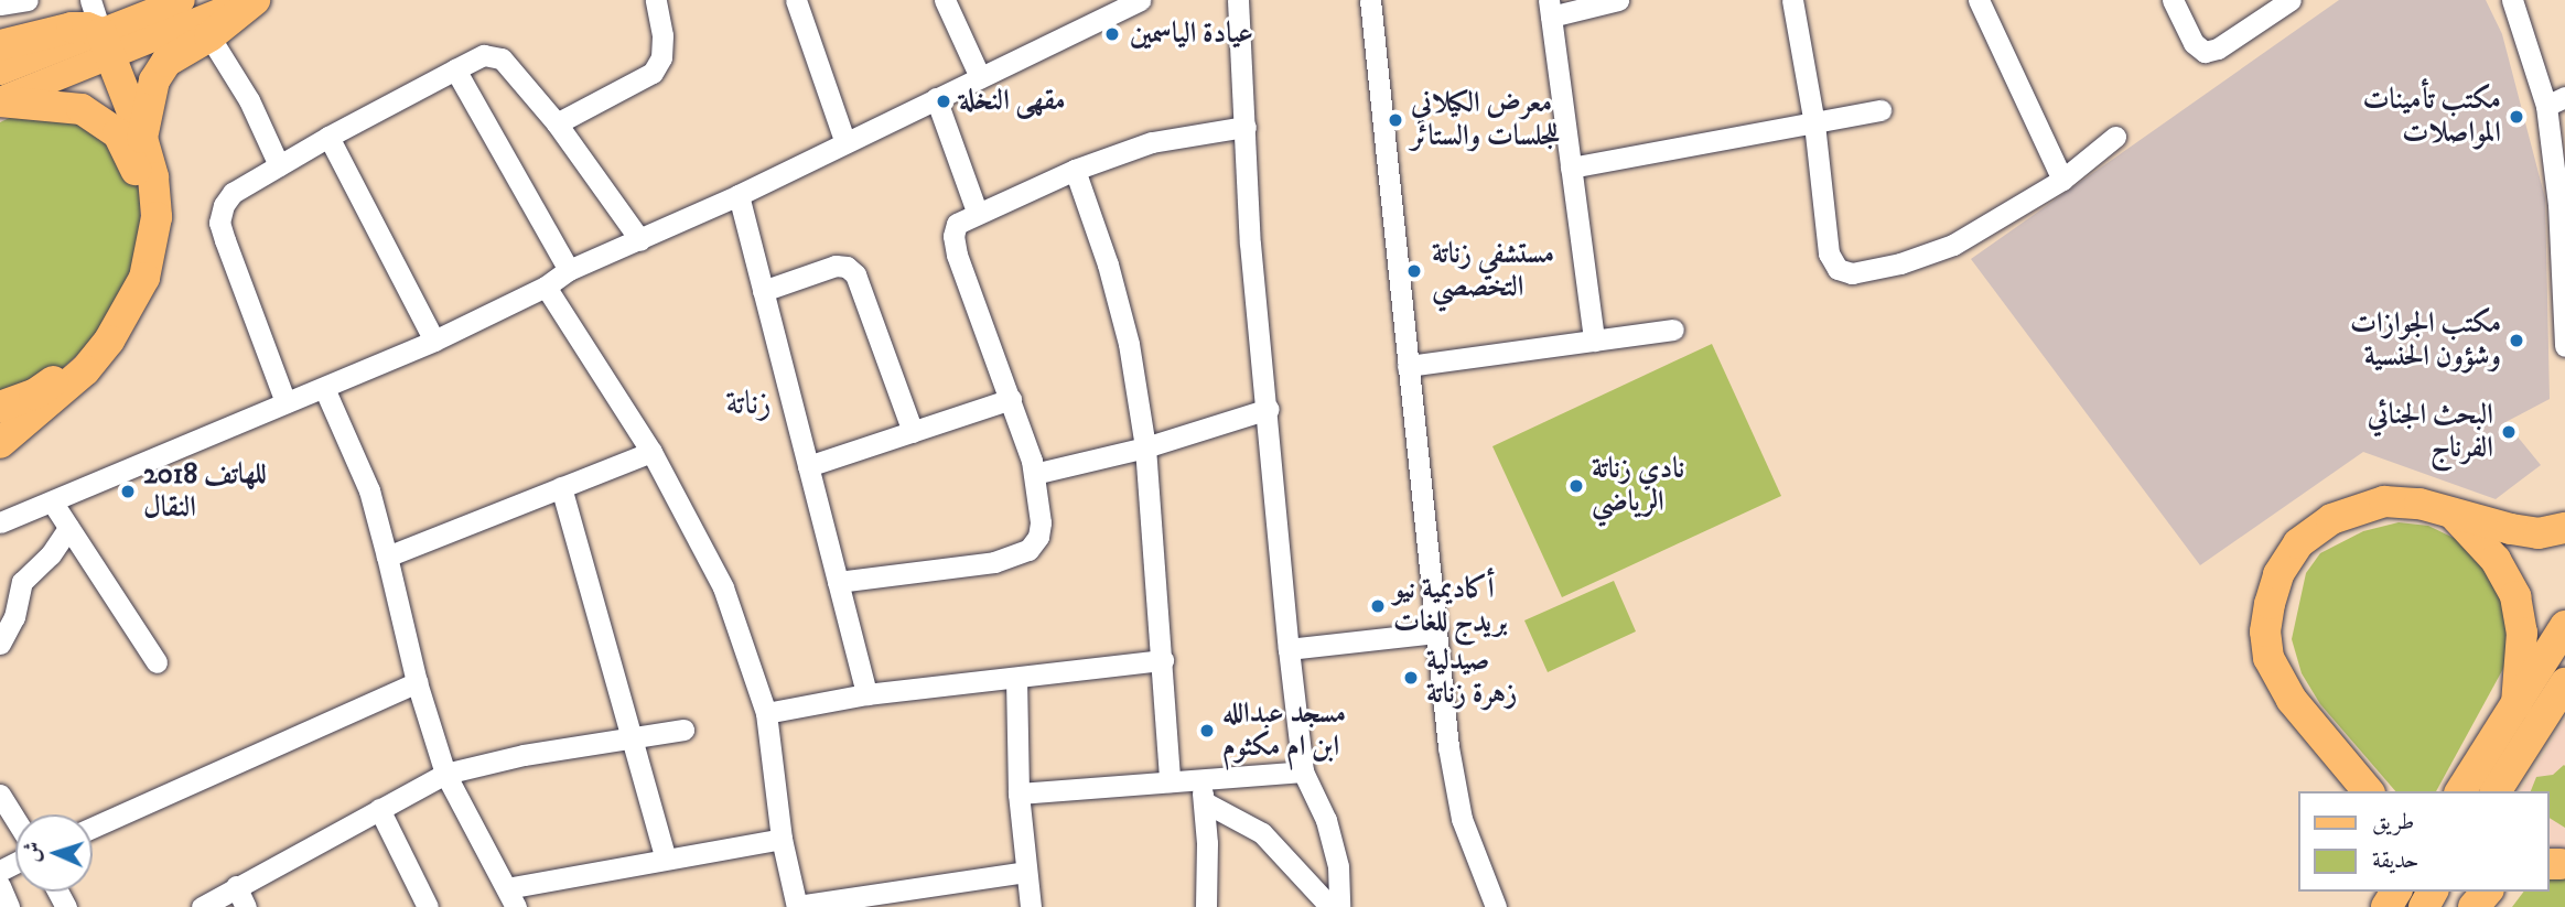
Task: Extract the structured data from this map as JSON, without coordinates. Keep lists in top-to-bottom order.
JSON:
{
  "districts": ["زناتة"],
  "places": [
    "عيادة الياسمين",
    "مقهى النخلة",
    "مكتب تأمينات المواصلات",
    "معرض الكيلاني للجلسات والستائر",
    "مستشفي زناتة التخصصي",
    "مكتب الجوازات وشؤون الحنسية",
    "البحث الجنائي الفرناج",
    "نادي زناتة الرياضي",
    "2018 للهاتف النقال",
    "أكاديمية نيو بريدج للغات",
    "صيدلية زهرة زناتة",
    "مسجد عبدالله ابن ام مكثوم"
  ],
  "legend": ["طريق", "حديقة"],
  "north": "left"
}
